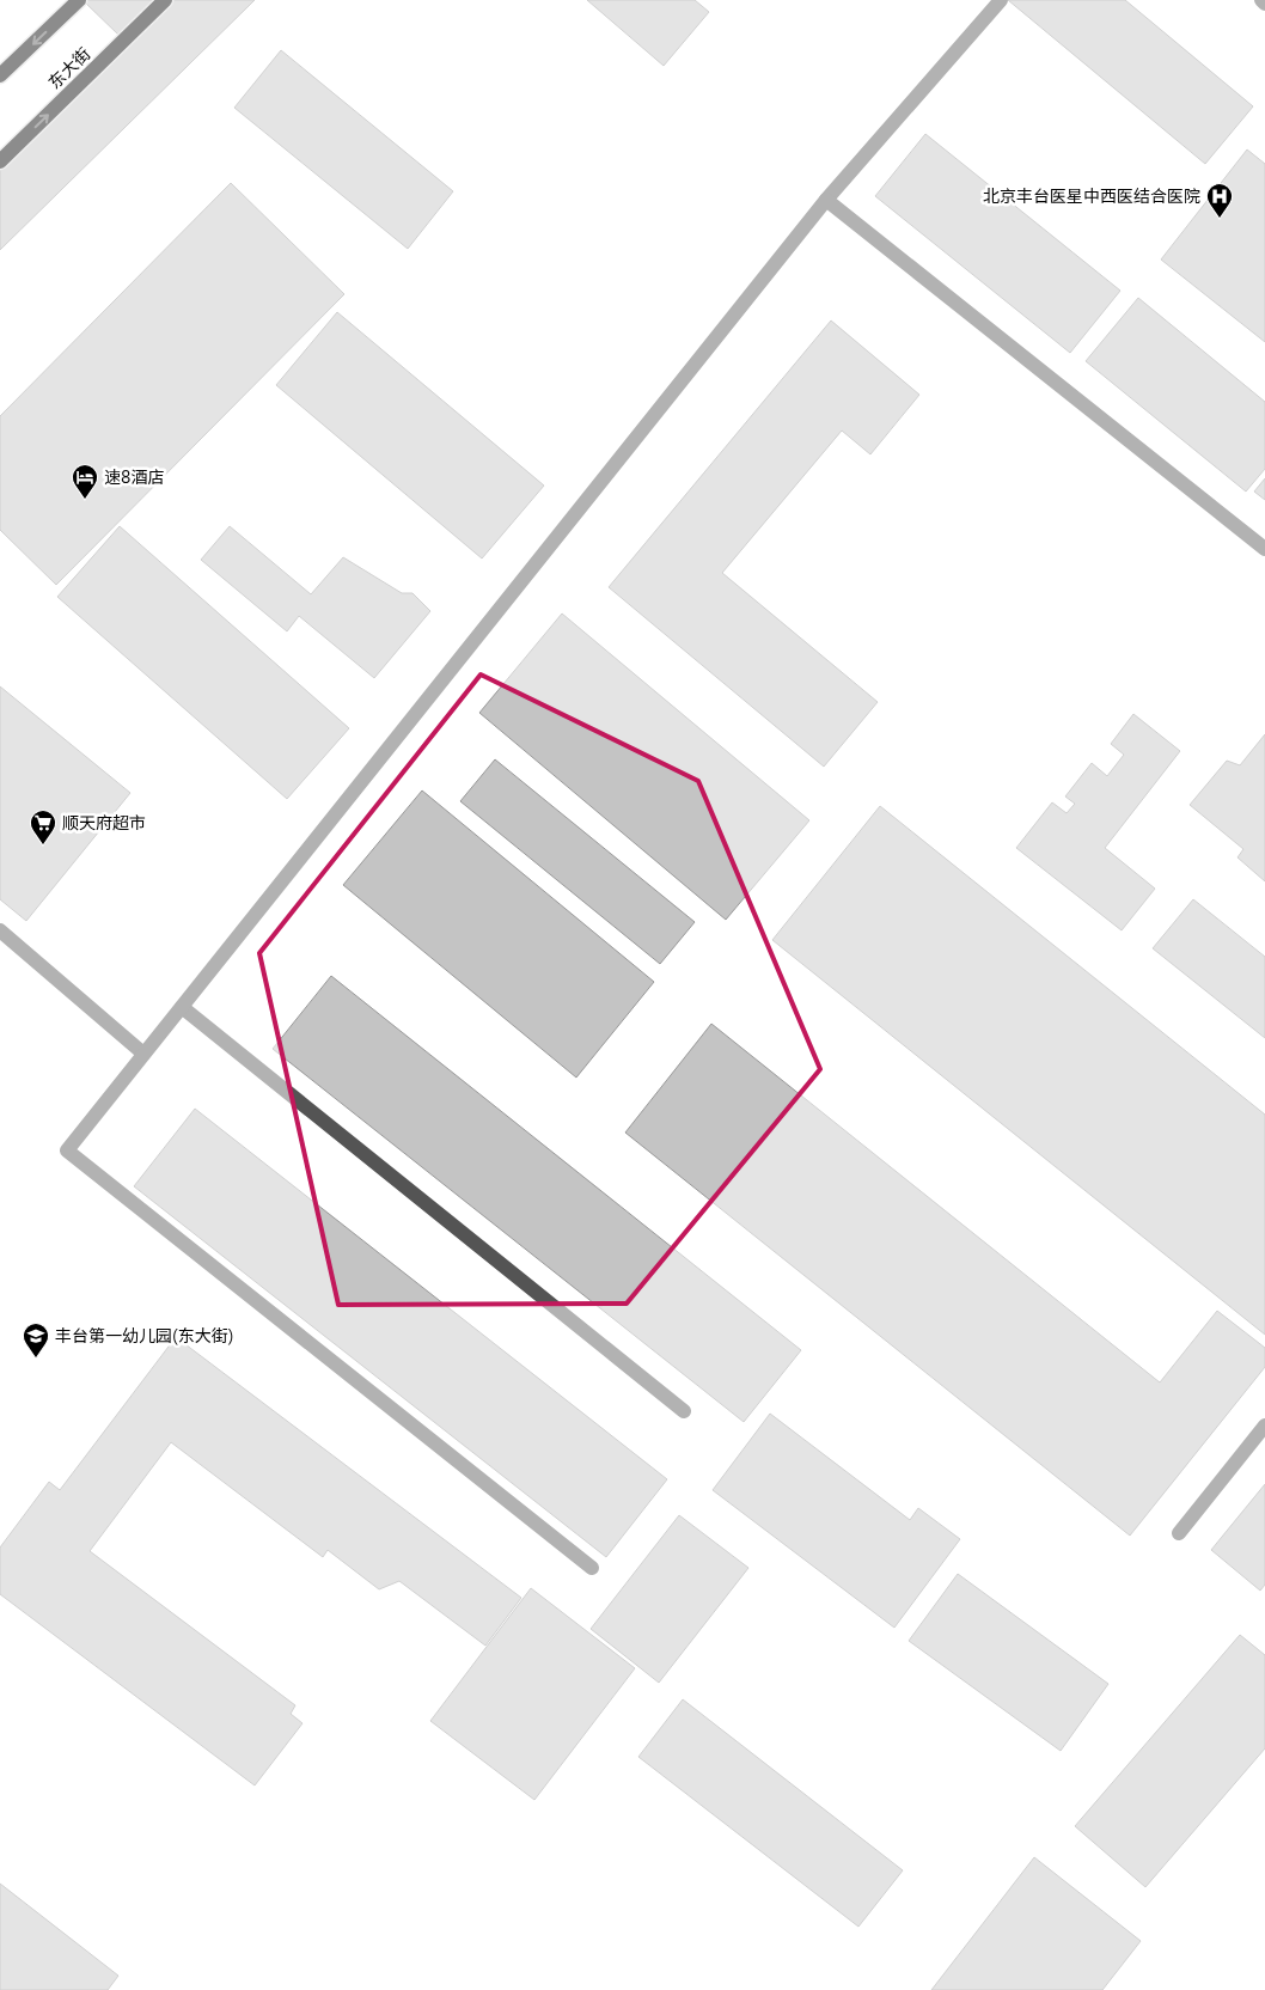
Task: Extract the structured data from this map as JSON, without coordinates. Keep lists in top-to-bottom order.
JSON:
{
  "streets": {
    "main road": ["东大街"]
  },
  "places": {
    "hospital": ["北京丰台医星中西医结合医院"],
    "hotel": ["速8酒店"],
    "supermarket": ["顺天府超市"],
    "school or university": ["丰台第一幼儿园(东大街)"]
  }
}
